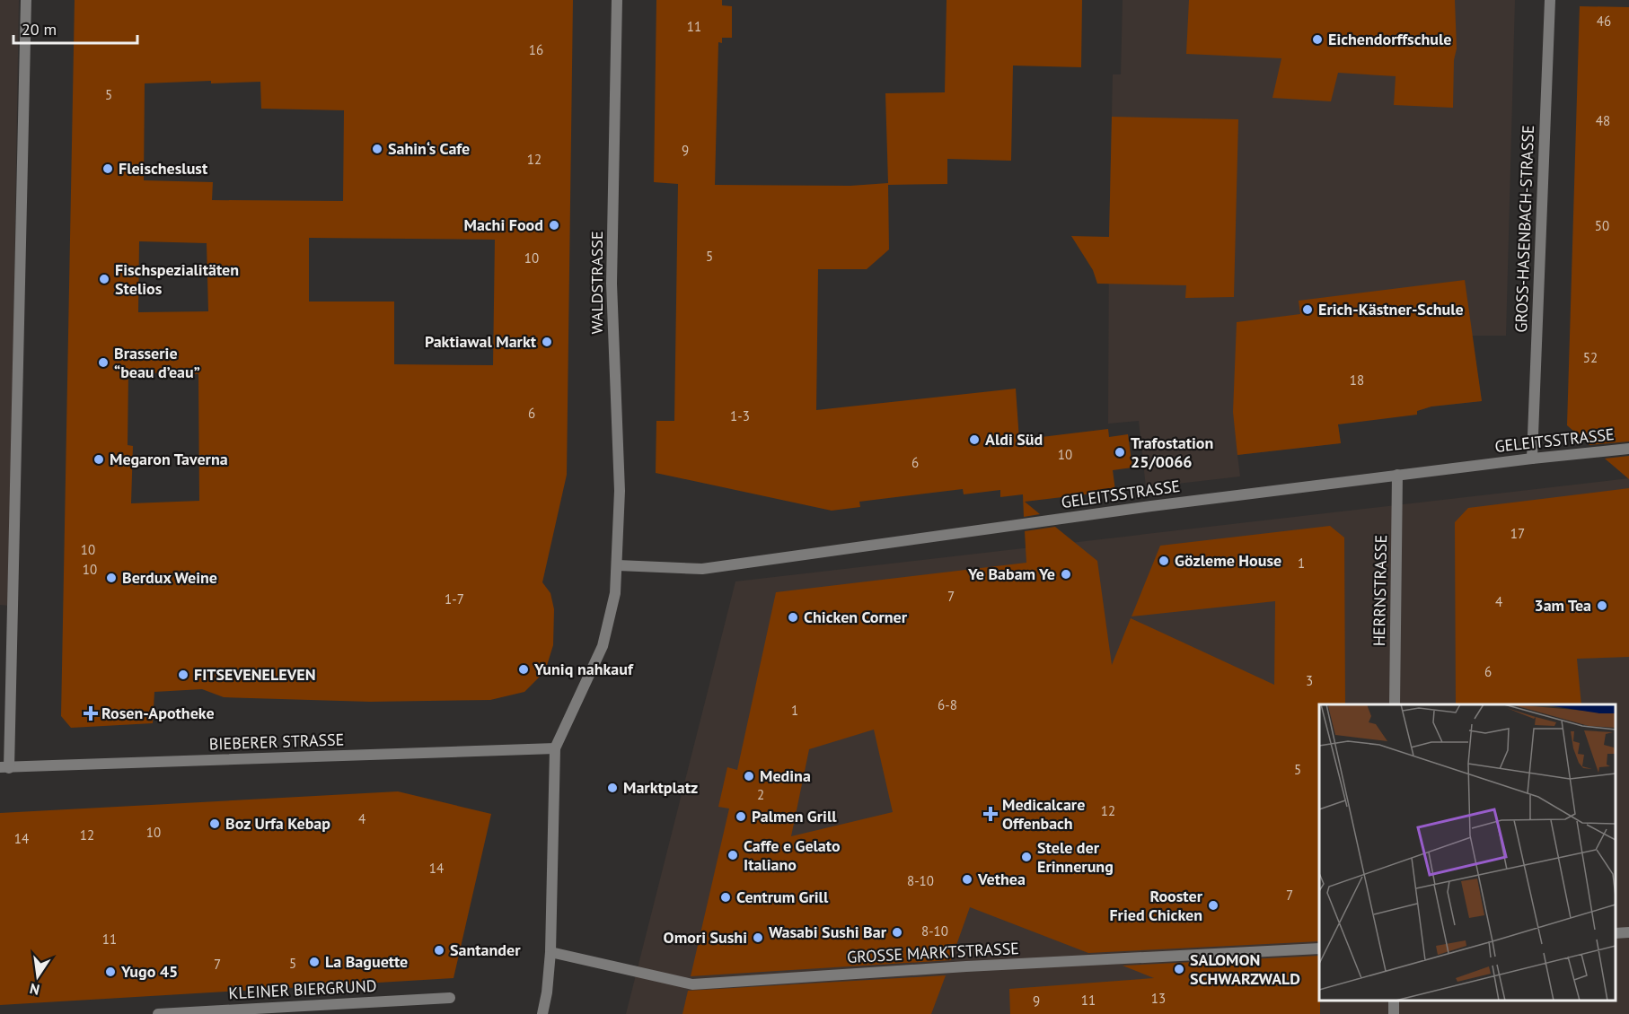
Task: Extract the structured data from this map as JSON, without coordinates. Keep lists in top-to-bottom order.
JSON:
{
  "streets": {
    "street": [
      "GROSS-HASENBACH-STRASSE",
      "WALDSTRASSE",
      "GELEITSSTRASSE",
      "HERRNSTRASSE",
      "BIEBERER STRASSE",
      "GROSSE MARKTSTRASSE",
      "KLEINER BIERGRUND"
    ]
  },
  "crossings": [
    ["GROSS-HASENBACH-STRASSE", "GELEITSSTRASSE"],
    ["WALDSTRASSE", "GELEITSSTRASSE"],
    ["GELEITSSTRASSE", "HERRNSTRASSE"]
  ],
  "places": {
    "other": [
      "Eichendorffschule",
      "Sahin‘s Cafe",
      "Fleischeslust",
      "Machi Food",
      "Fischspezialitäten Stelios",
      "Erich-Kästner-Schule",
      "Paktiawal Markt",
      "Brasserie “beau d’eau”",
      "Aldi Süd",
      "Trafostation 25/0066",
      "Megaron Taverna",
      "Gözleme House",
      "Ye Babam Ye",
      "Berdux Weine",
      "3am Tea",
      "Chicken Corner",
      "Yuniq nahkauf",
      "FITSEVENELEVEN",
      "Medina",
      "Marktplatz",
      "Palmen Grill",
      "Boz Urfa Kebap",
      "Caffe e Gelato Italiano",
      "Stele der Erinnerung",
      "Vethea",
      "Centrum Grill",
      "Rooster Fried Chicken",
      "Wasabi Sushi Bar",
      "Omori Sushi",
      "Santander",
      "La Baguette",
      "SALOMON SCHWARZWALD",
      "Yugo 45"
    ],
    "health": ["Rosen-Apotheke", "Medicalcare Offenbach"]
  },
  "house_numbers": [
    "46",
    "11",
    "16",
    "5",
    "48",
    "9",
    "12",
    "50",
    "5",
    "10",
    "52",
    "18",
    "6",
    "1-3",
    "10",
    "6",
    "17",
    "10",
    "1",
    "10",
    "7",
    "1-7",
    "4",
    "6",
    "3",
    "6-8",
    "1",
    "5",
    "2",
    "12",
    "4",
    "10",
    "12",
    "14",
    "14",
    "8-10",
    "7",
    "8-10",
    "11",
    "5",
    "7",
    "13",
    "11",
    "9"
  ],
  "scale_bar": "20 m",
  "north": "bottom"
}
